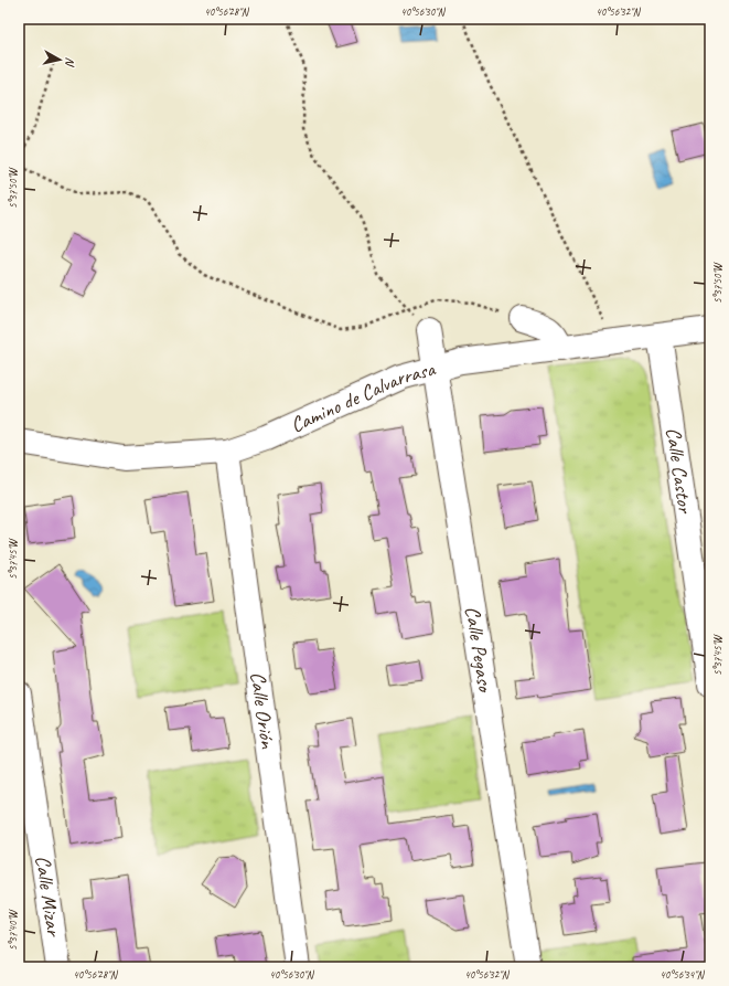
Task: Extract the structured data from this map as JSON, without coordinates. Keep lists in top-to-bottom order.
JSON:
{
  "streets": {
    "street": [
      "Camino de Calvarrasa",
      "Calle Castor",
      "Calle Pegaso",
      "Calle Orión",
      "Calle Mizar"
    ]
  },
  "crossings": [
    ["Camino de Calvarrasa", "Calle Castor"],
    ["Camino de Calvarrasa", "Calle Pegaso"],
    ["Camino de Calvarrasa", "Calle Orión"]
  ],
  "north": "right",
  "coordinates": [
    "40°56'28\"N",
    "40°56'30\"N",
    "40°56'32\"N",
    "5°37'50\"W",
    "5°37'45\"W",
    "5°37'40\"W",
    "40°56'34\"N"
  ]
}
